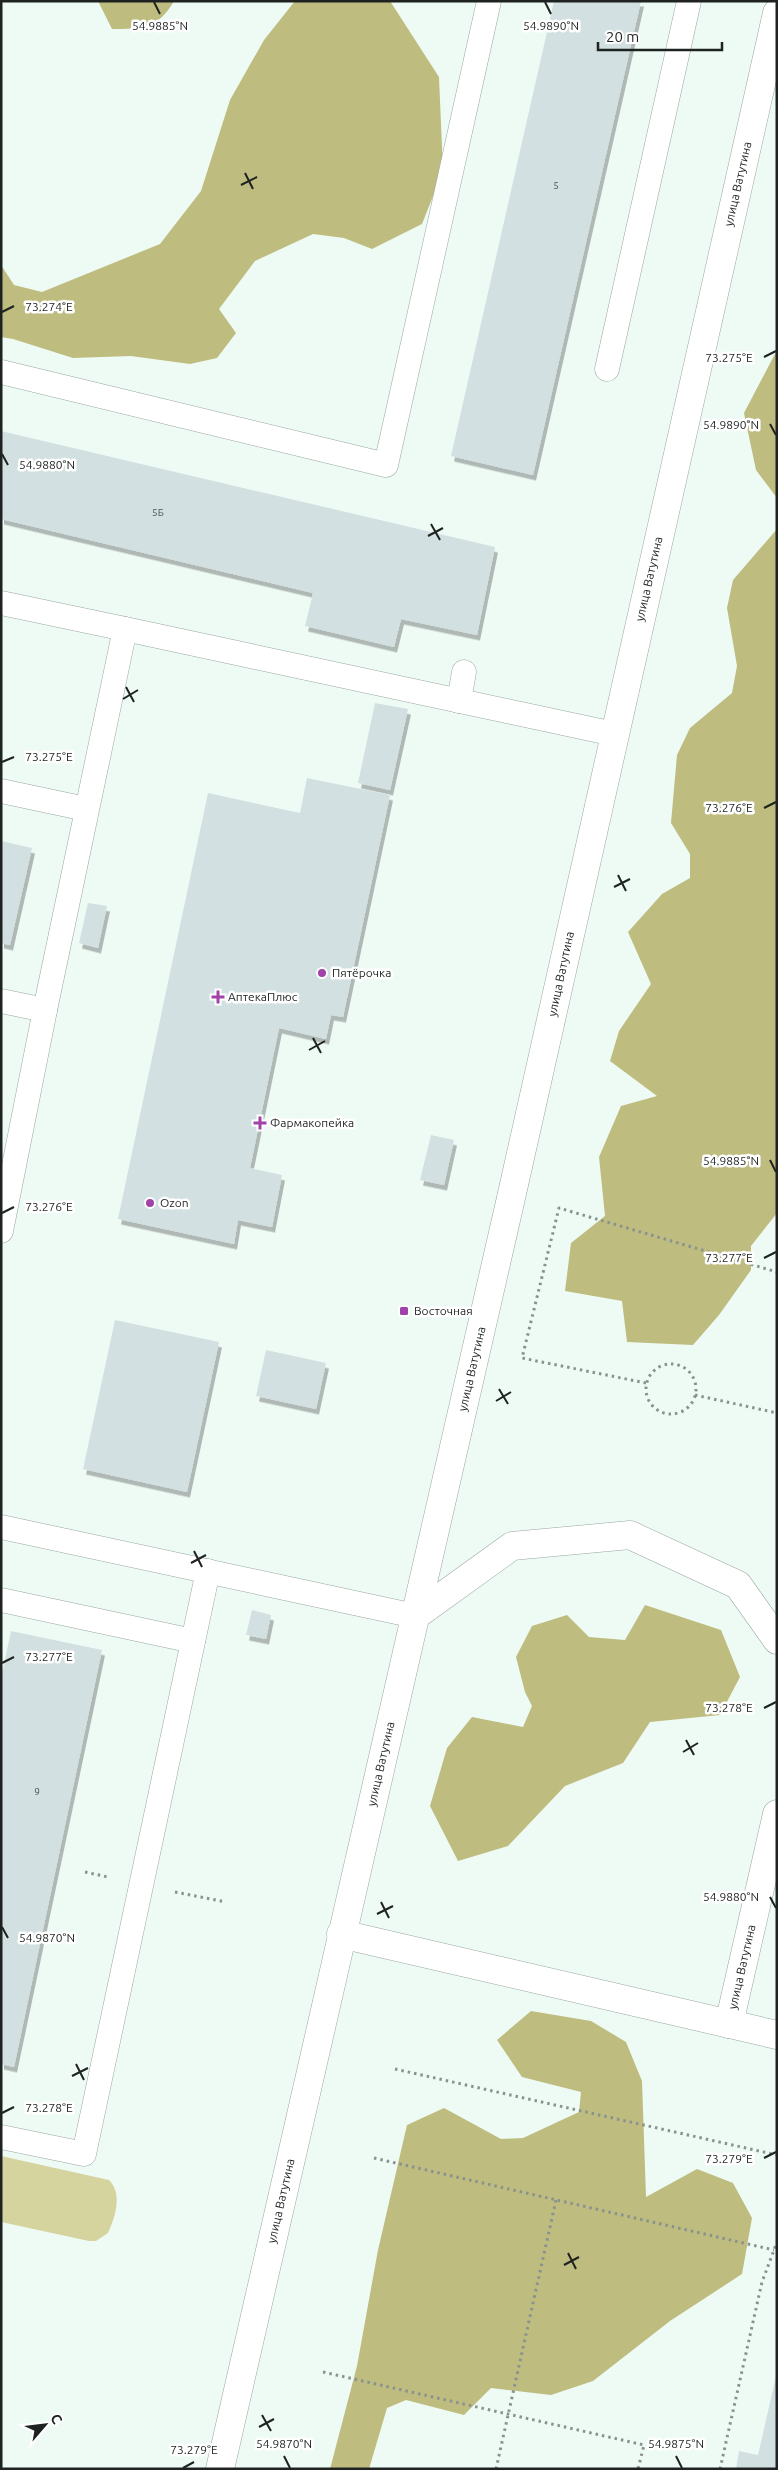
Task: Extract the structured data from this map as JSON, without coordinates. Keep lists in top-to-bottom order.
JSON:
{
  "streets": {
    "main road": ["улица Ватутина"]
  },
  "places": {
    "other": ["Пятёрочка", "Ozon"],
    "health": ["АптекаПлюс", "Фармакопейка"],
    "transit": ["Восточная"]
  },
  "house_numbers": ["5", "5Б", "9"],
  "scale_bar": "20 m",
  "north": "top right",
  "coordinates": [
    "54.9885°N",
    "54.9890°N",
    "73.274°E",
    "73.275°E",
    "54.9880°N",
    "73.276°E",
    "73.277°E",
    "73.278°E",
    "54.9870°N",
    "73.279°E",
    "54.9875°N"
  ]
}
